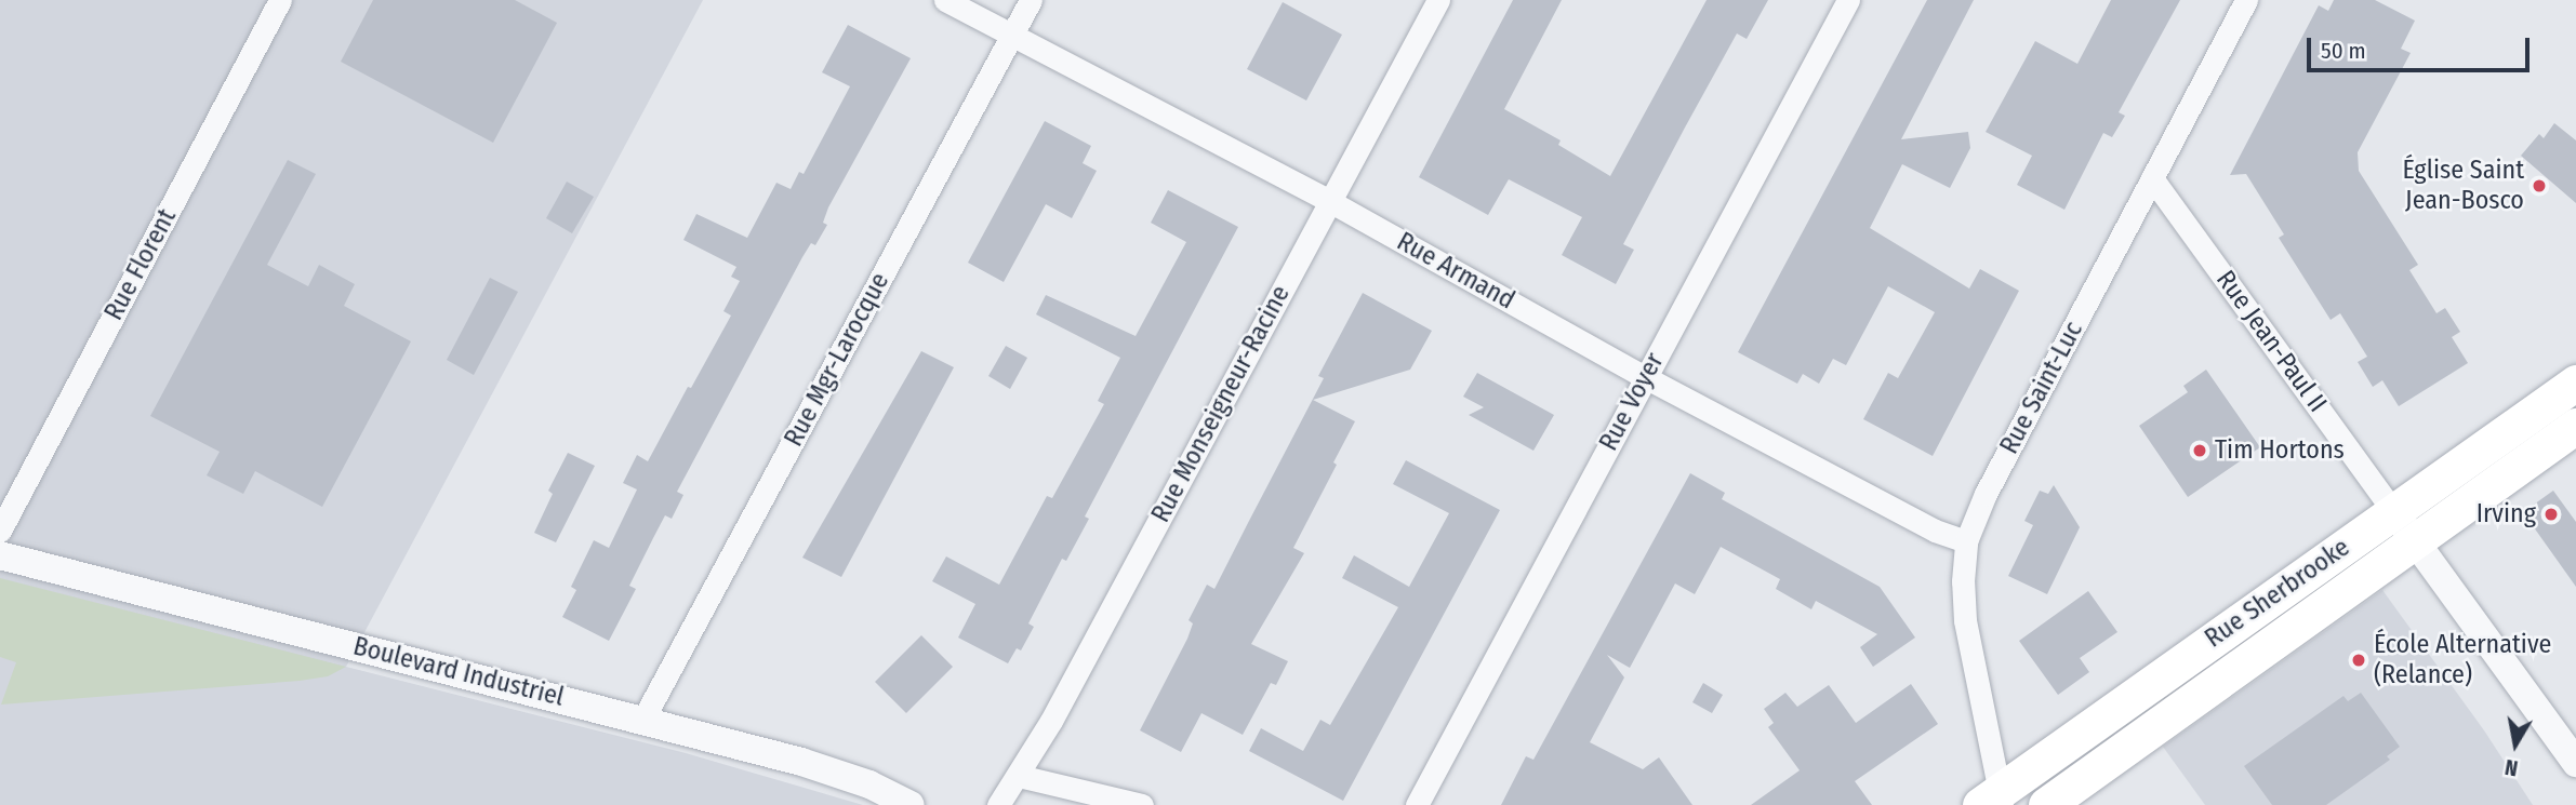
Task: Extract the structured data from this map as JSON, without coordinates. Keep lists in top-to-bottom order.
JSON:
{
  "streets": {
    "main road": ["Rue Sherbrooke"],
    "street": [
      "Rue Florent",
      "Rue Armand",
      "Rue Jean-Paul II",
      "Rue Mgr-Larocque",
      "Rue Saint-Luc",
      "Rue Voyer",
      "Rue Monseigneur-Racine",
      "Boulevard Industriel"
    ]
  },
  "crossings": [
    ["Rue Armand", "Rue Mgr-Larocque"],
    ["Rue Armand", "Rue Saint-Luc"],
    ["Rue Armand", "Rue Voyer"],
    ["Rue Armand", "Rue Monseigneur-Racine"],
    ["Rue Jean-Paul II", "Rue Saint-Luc"],
    ["Rue Jean-Paul II", "Rue Sherbrooke"],
    ["Rue Mgr-Larocque", "Boulevard Industriel"],
    ["Rue Saint-Luc", "Rue Sherbrooke"]
  ],
  "places": [
    "Église Saint Jean-Bosco",
    "Tim Hortons",
    "Irving",
    "École Alternative (Relance)"
  ],
  "scale_bar": "50 m",
  "north": "bottom"
}
